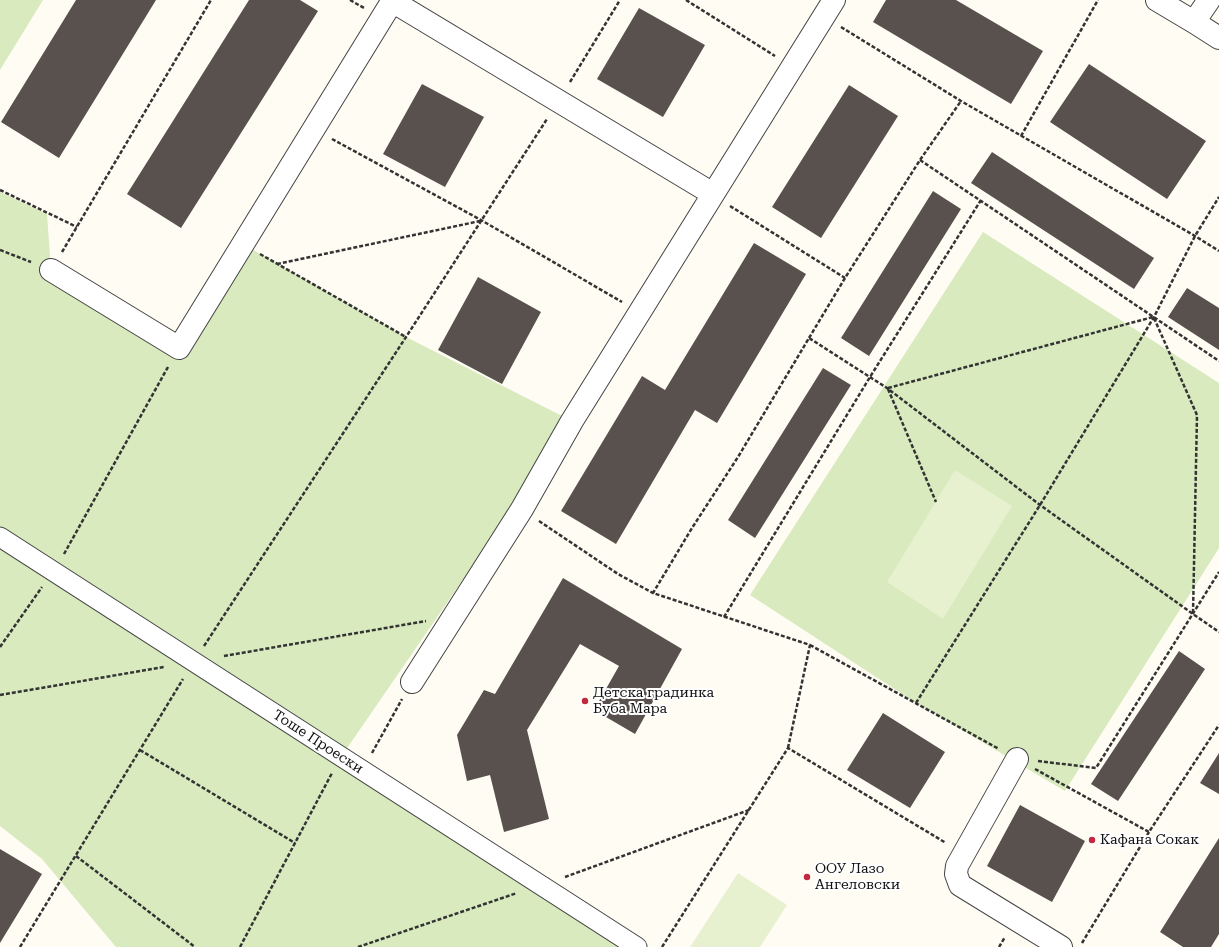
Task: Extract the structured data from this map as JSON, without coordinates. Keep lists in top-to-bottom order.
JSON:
{
  "streets": {
    "street": ["Тоше Проески"]
  },
  "places": ["Детска градинка Буба Мара", "Кафана Сокак", "ООУ Лазо Ангеловски"]
}
